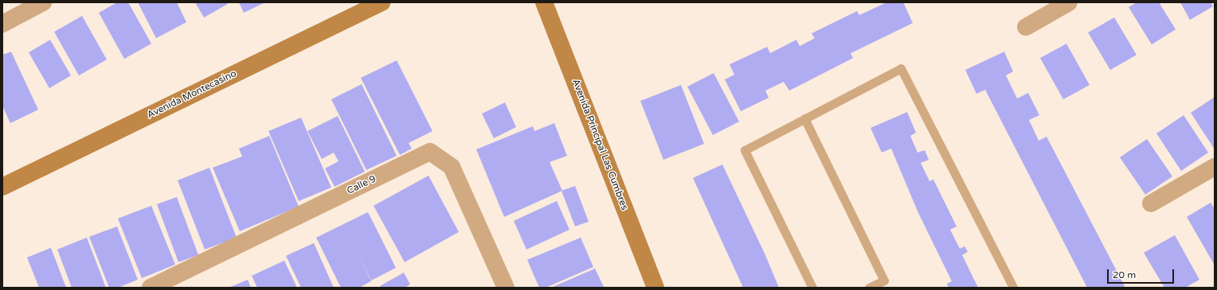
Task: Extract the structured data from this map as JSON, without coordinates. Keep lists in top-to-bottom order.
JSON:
{
  "streets": {
    "street": ["Avenida Montecasino", "Avenida Principal Las Cumbres", "Calle 9"]
  },
  "scale_bar": "20 m"
}
